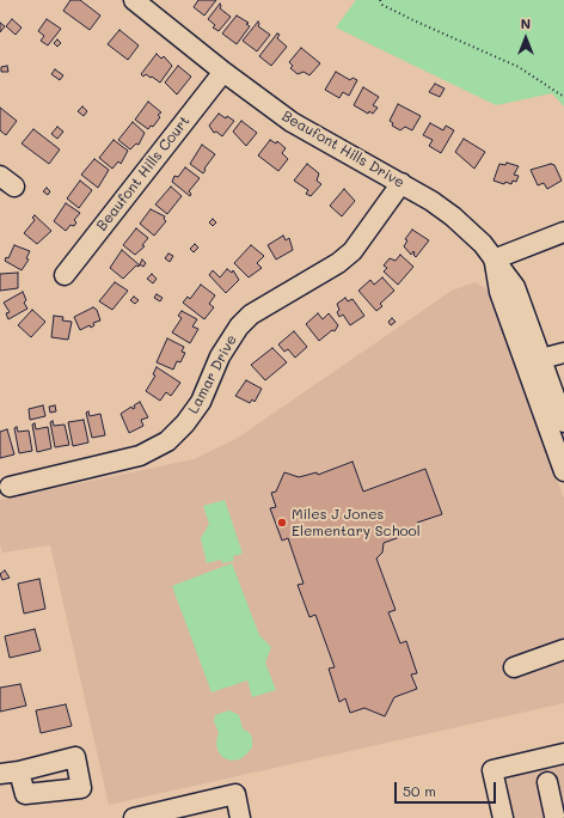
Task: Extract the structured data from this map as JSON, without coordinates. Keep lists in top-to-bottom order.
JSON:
{
  "streets": {
    "street": ["Beaufont Hills Drive", "Beaufont Hills Court", "Lamar Drive"]
  },
  "crossings": [
    ["Beaufont Hills Drive", "Beaufont Hills Court"],
    ["Beaufont Hills Drive", "Lamar Drive"]
  ],
  "places": ["Miles J Jones Elementary School"],
  "scale_bar": "50 m",
  "north": "top"
}
